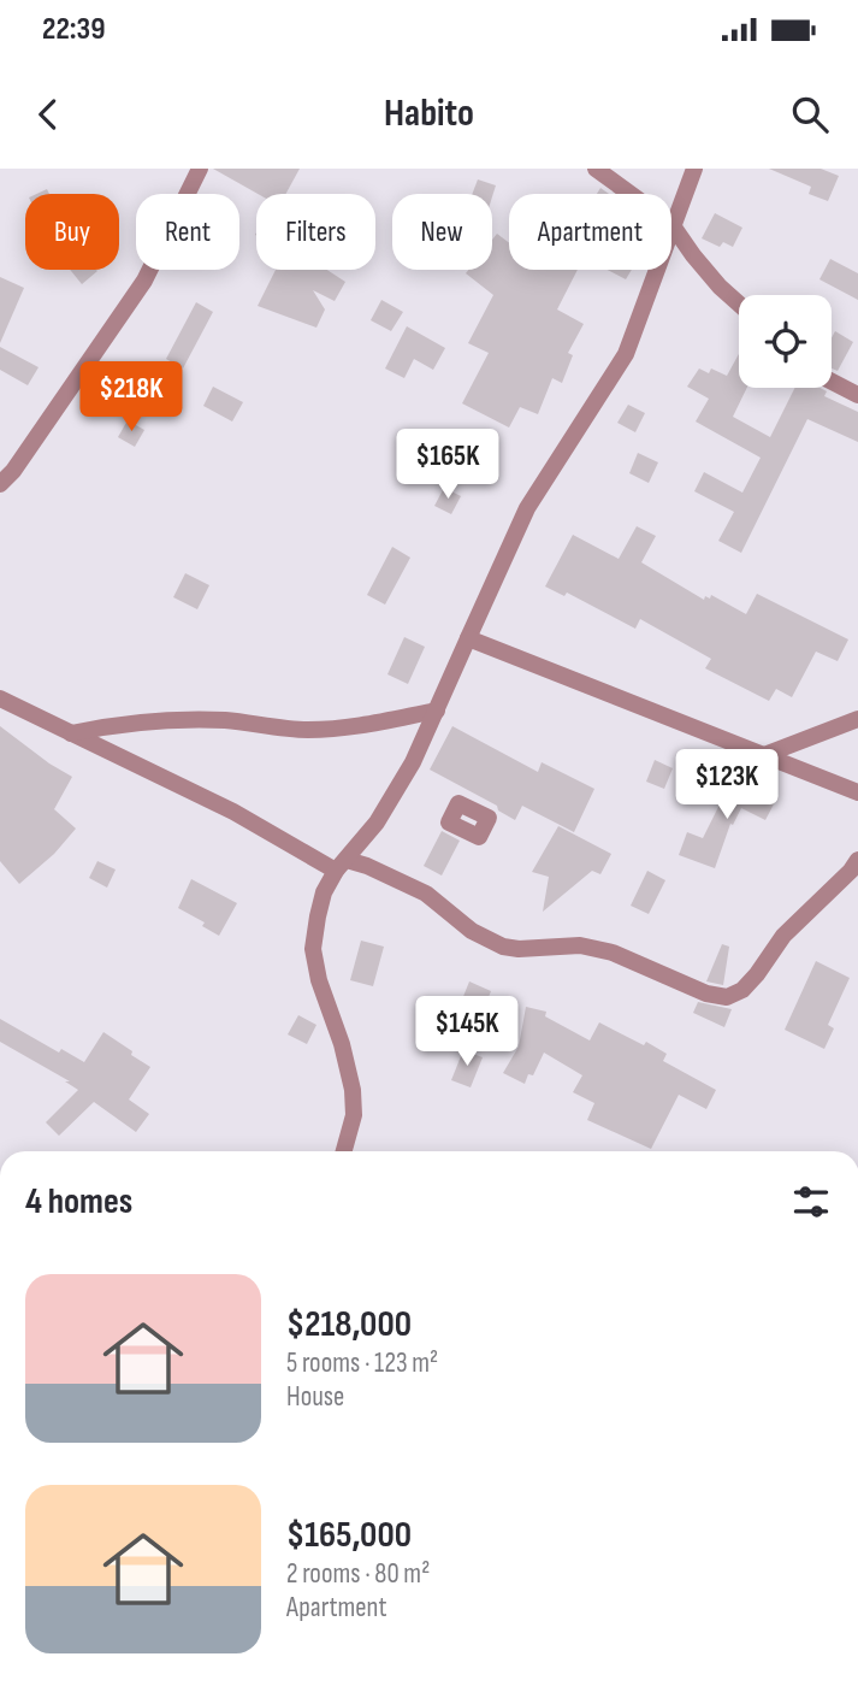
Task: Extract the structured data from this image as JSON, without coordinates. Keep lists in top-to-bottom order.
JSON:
{
  "page": {
    "status": "22:39",
    "header": "Habito",
    "chip": [
      "Buy",
      "Rent",
      "Filters",
      "New",
      "Apartment"
    ],
    "price": [
      "$218K",
      "$165K",
      "$123K",
      "$145K"
    ],
    "heading": "4 homes",
    "list": [
      {
        "name": "$218,000",
        "note": "5 rooms · 123 m² · House"
      },
      {
        "name": "$165,000",
        "note": "2 rooms · 80 m² · Apartment"
      }
    ]
  }
}
